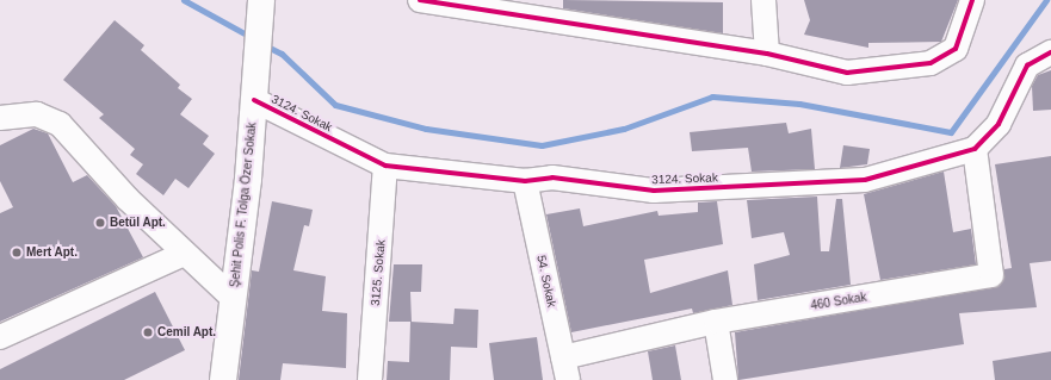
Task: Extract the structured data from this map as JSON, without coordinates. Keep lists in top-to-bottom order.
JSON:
{
  "streets": {
    "street": [
      "3124. Sokak",
      "Şehit Polis F. Tolga Özer Sokak",
      "3125. Sokak",
      "54. Sokak",
      "460 Sokak"
    ]
  },
  "crossings": [
    ["3124. Sokak", "Şehit Polis F. Tolga Özer Sokak"],
    ["3124. Sokak", "3125. Sokak"],
    ["3124. Sokak", "54. Sokak"],
    ["3124. Sokak", "460 Sokak"],
    ["54. Sokak", "460 Sokak"]
  ],
  "places": ["Betül Apt.", "Mert Apt.", "Cemil Apt."]
}
